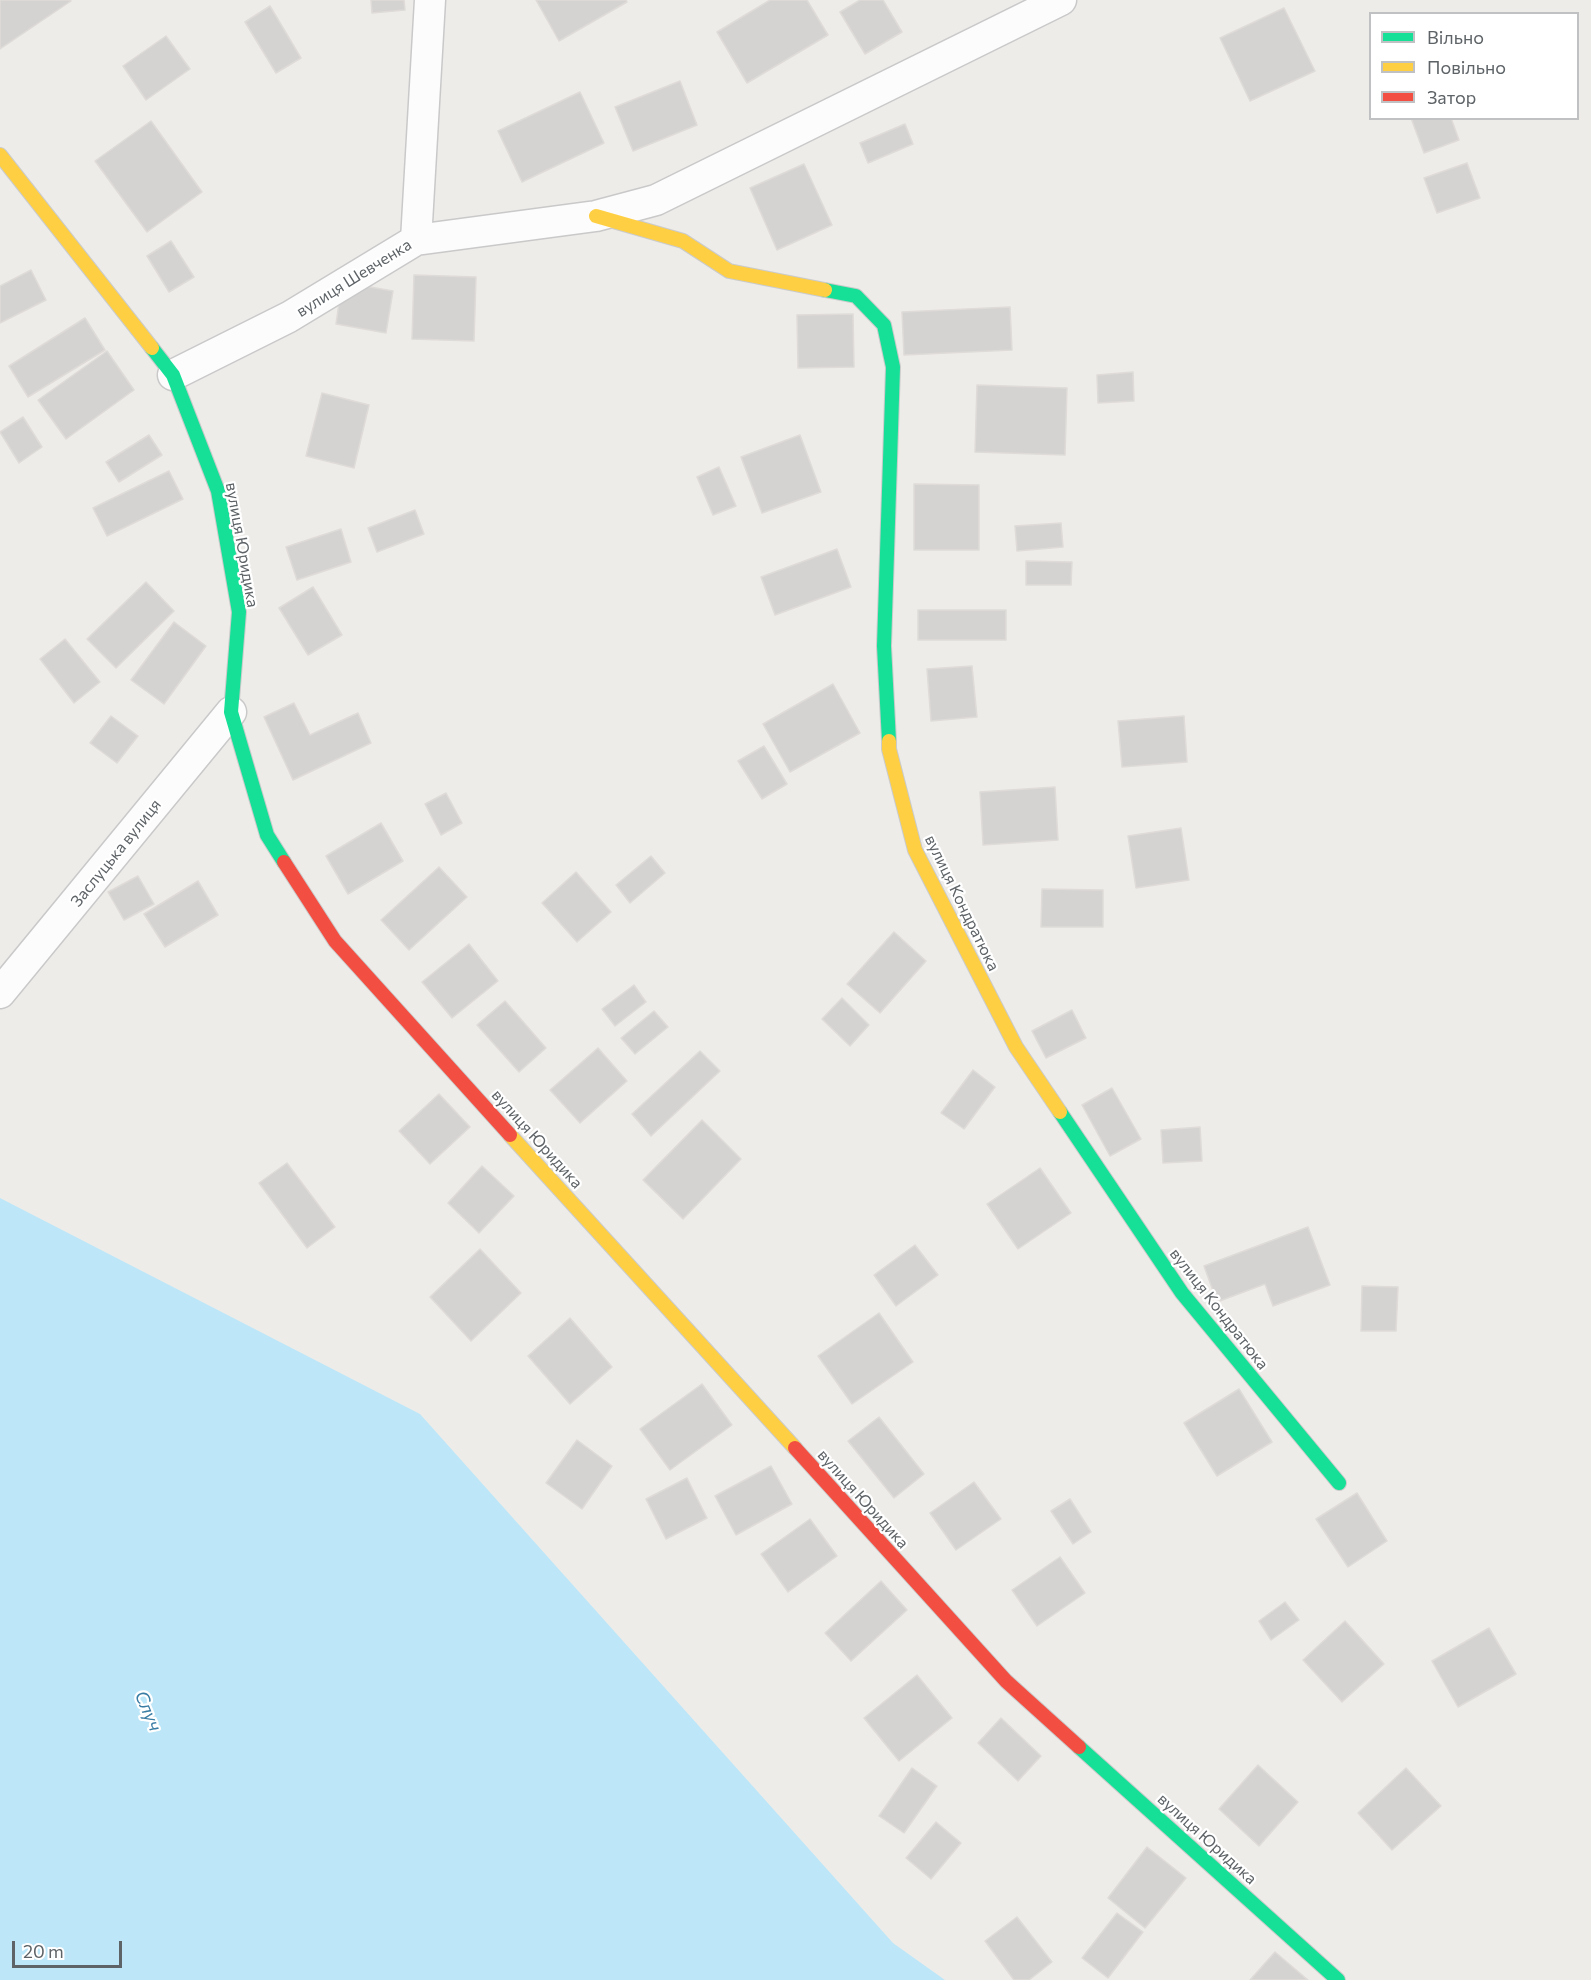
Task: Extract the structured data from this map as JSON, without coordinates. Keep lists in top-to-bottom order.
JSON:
{
  "streets": {
    "street": [
      "вулиця Шевченка",
      "вулиця Юридика",
      "Заслуцька вулиця",
      "вулиця Кондратюка"
    ]
  },
  "crossings": [
    ["вулиця Шевченка", "вулиця Юридика"],
    ["вулиця Юридика", "Заслуцька вулиця"]
  ],
  "water": ["Случ"],
  "legend": ["Вільно", "Повільно", "Затор"],
  "scale_bar": "20 m"
}
